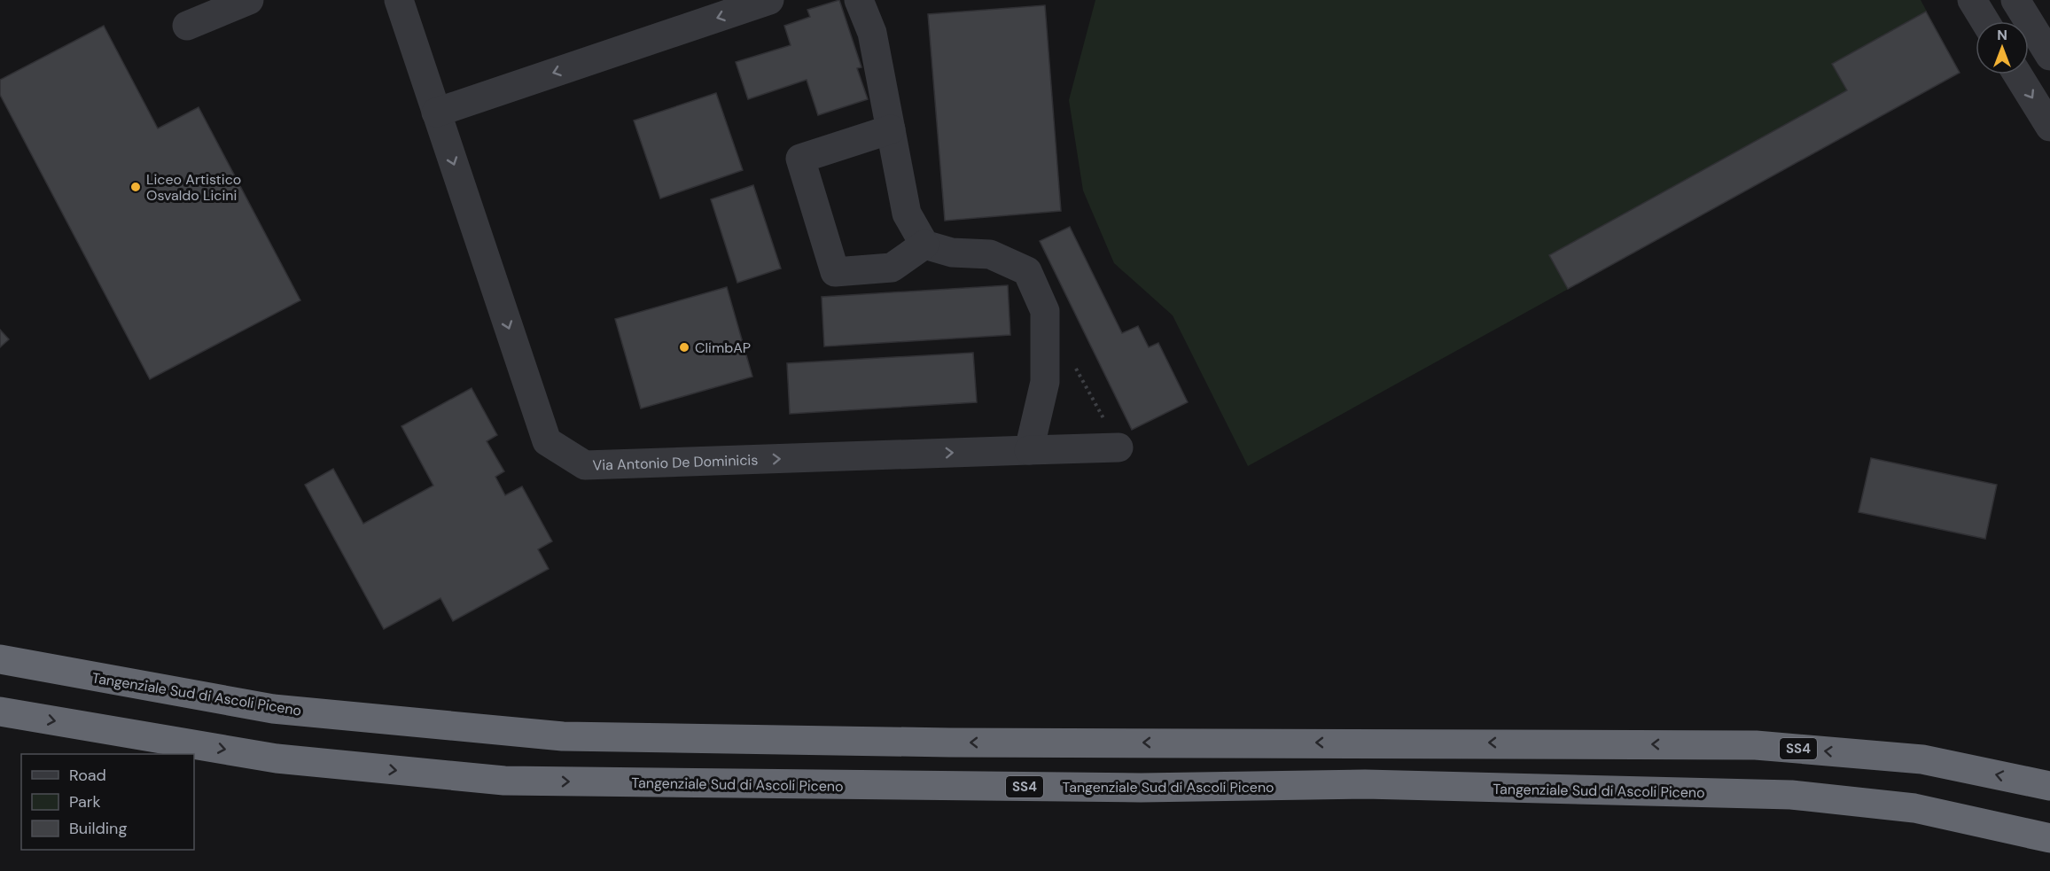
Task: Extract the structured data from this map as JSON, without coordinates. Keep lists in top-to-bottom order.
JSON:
{
  "streets": {
    "highway": ["Tangenziale Sud di Ascoli Piceno", "SS4"],
    "street": ["Via Antonio De Dominicis"]
  },
  "one_way": ["Via Antonio De Dominicis"],
  "places": ["Liceo Artistico Osvaldo Licini", "ClimbAP"],
  "legend": ["Road", "Park", "Building"],
  "north": "top"
}
